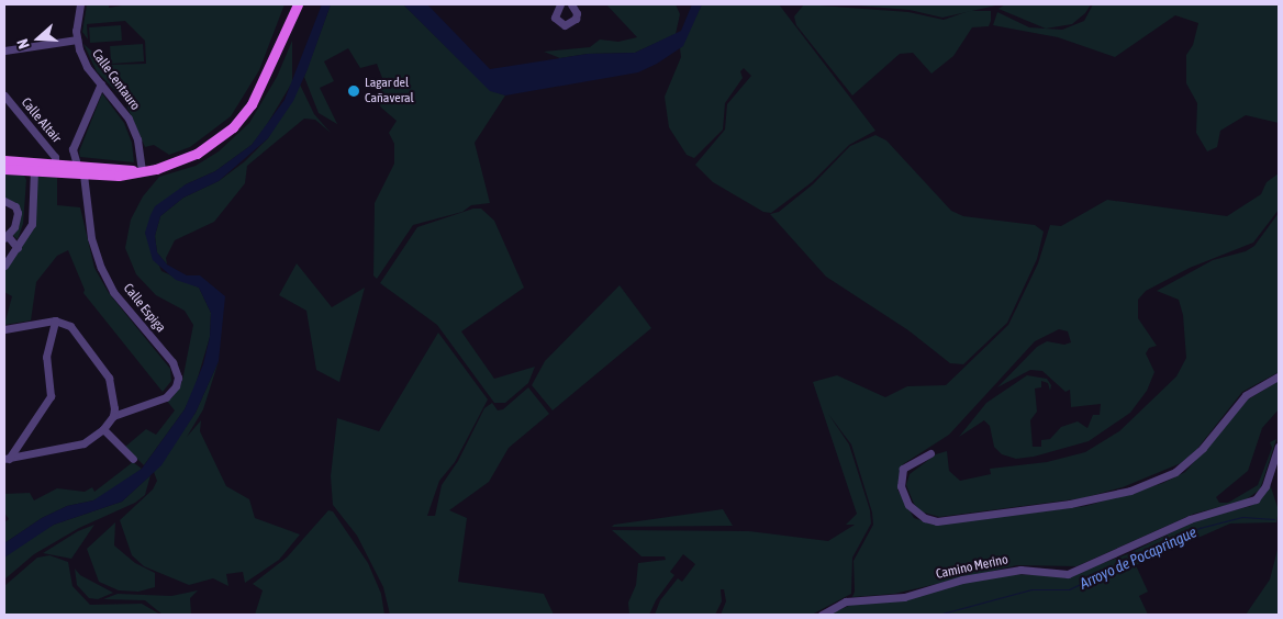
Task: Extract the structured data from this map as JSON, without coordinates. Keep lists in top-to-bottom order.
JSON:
{
  "streets": {
    "street": [
      "Calle Centauro",
      "Calle Altair",
      "Calle Espiga",
      "Camino Merino"
    ]
  },
  "water": ["Arroyo de Pocapringue"],
  "places": ["Lagar del Cañaveral"],
  "north": "left"
}
